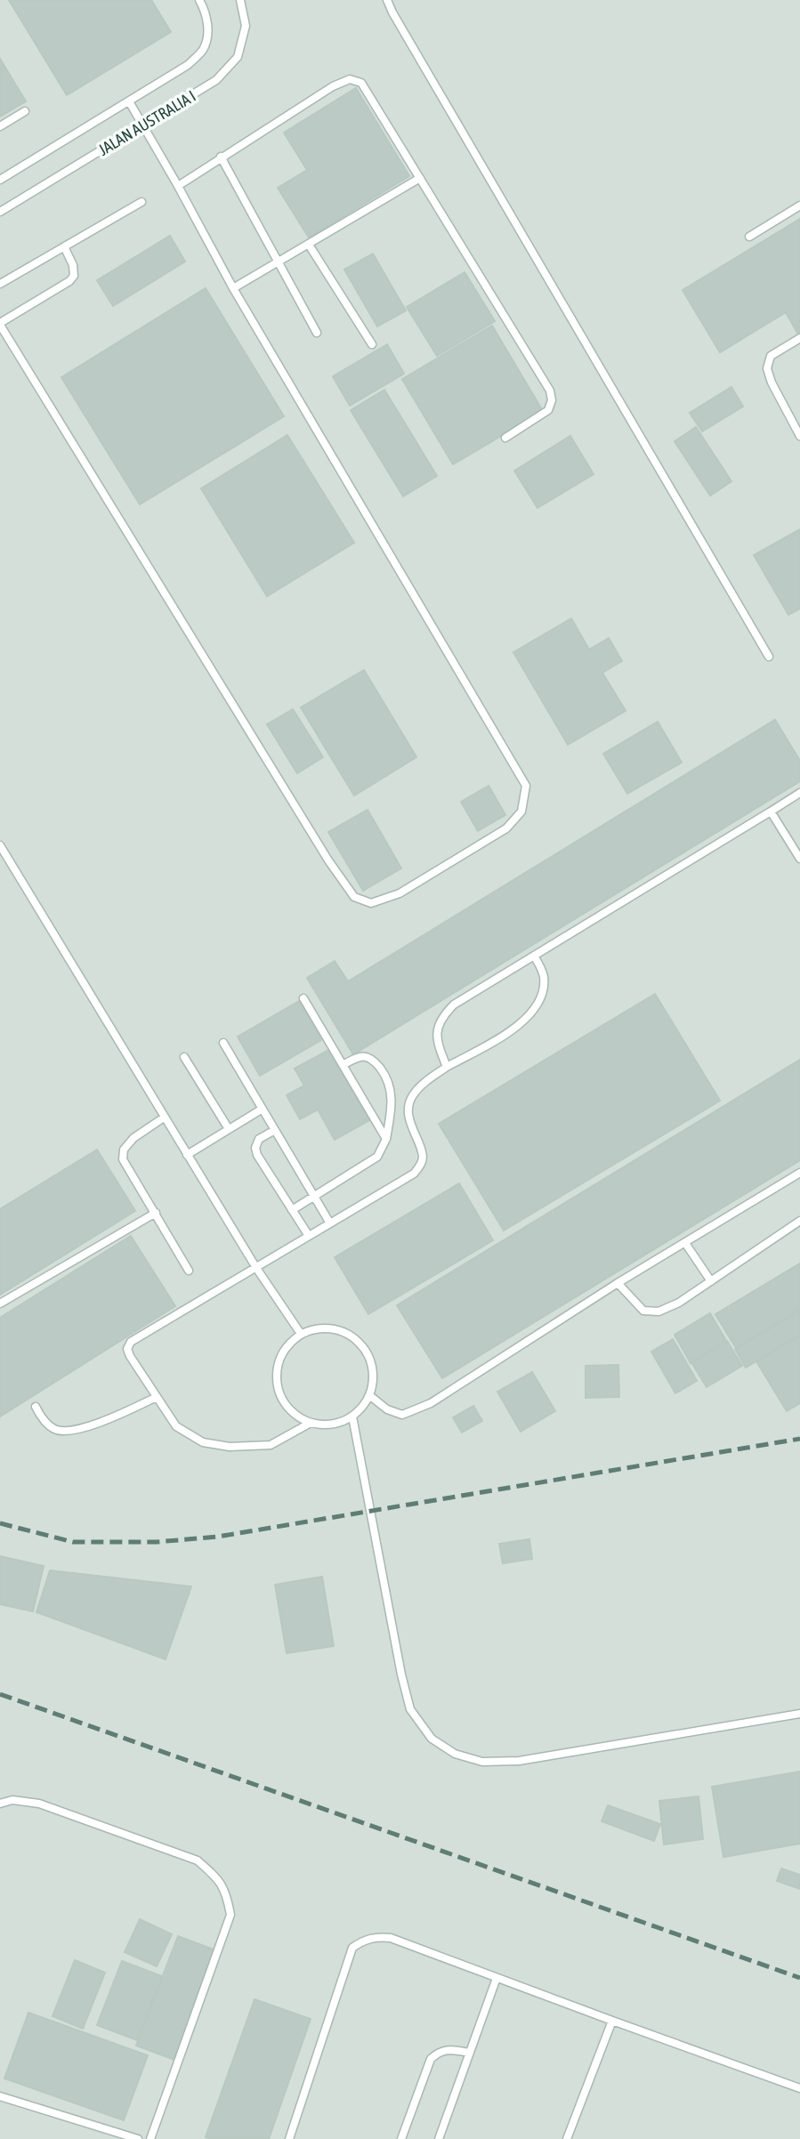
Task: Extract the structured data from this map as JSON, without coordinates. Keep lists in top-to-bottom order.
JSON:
{
  "streets": {
    "lane": ["JALAN AUSTRALIA I"]
  }
}
